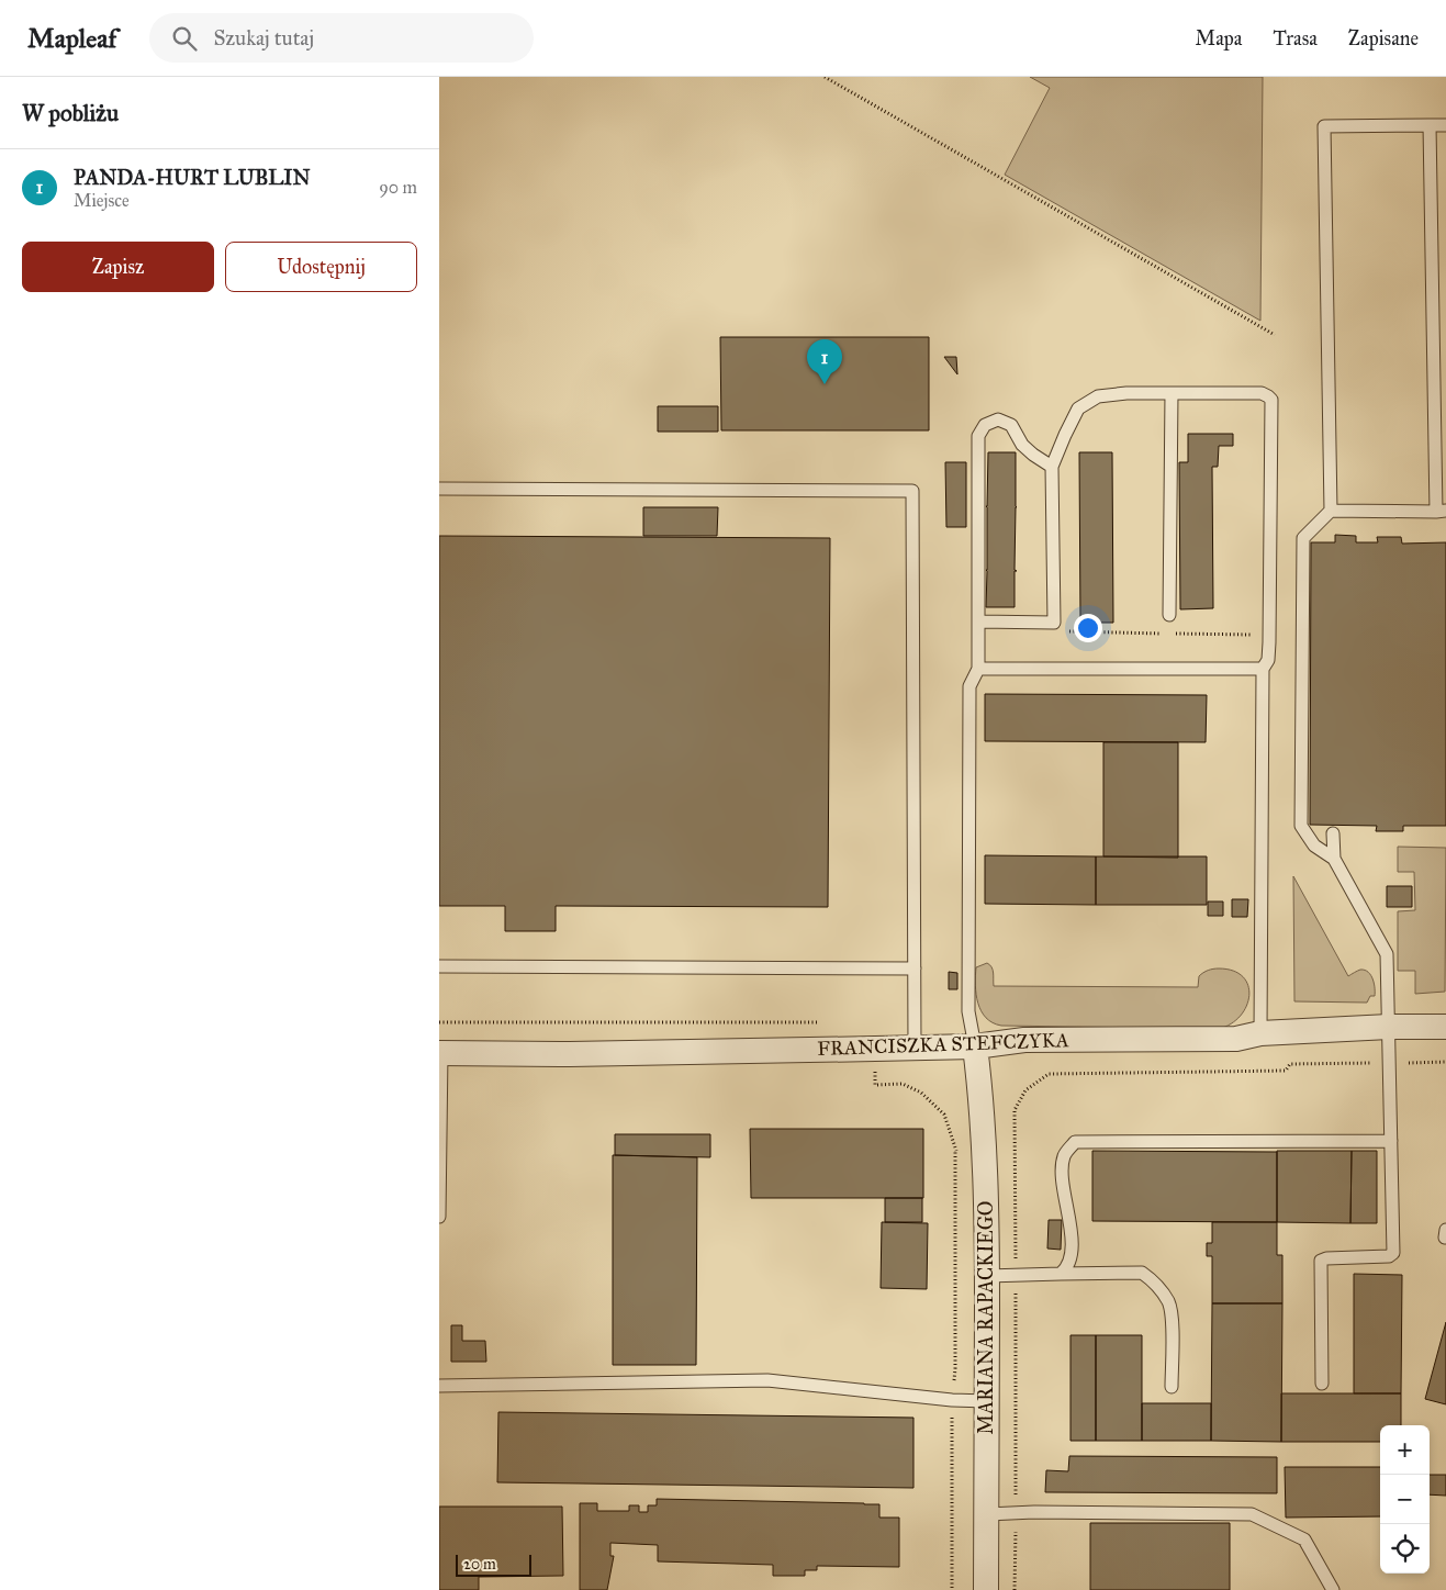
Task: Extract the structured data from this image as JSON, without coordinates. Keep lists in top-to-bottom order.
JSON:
{
  "streets": {
    "street": ["FRANCISZKA STEFCZYKA", "MARIANA RAPACKIEGO"]
  },
  "crossings": [
    ["FRANCISZKA STEFCZYKA", "MARIANA RAPACKIEGO"]
  ],
  "scale_bar": "20 m",
  "page": {
    "header": "Mapleaf",
    "search": "Szukaj tutaj",
    "nav": ["Mapa", "Trasa", "Zapisane"],
    "heading": "W pobliżu",
    "list": [
      {
        "mark": "1",
        "name": "PANDA-HURT LUBLIN",
        "note": "Miejsce",
        "value": "90 m"
      }
    ],
    "buttons": ["Zapisz", "Udostępnij"],
    "pins": "1",
    "map_buttons": ["+", "−"],
    "scale": "20 m"
  }
}
